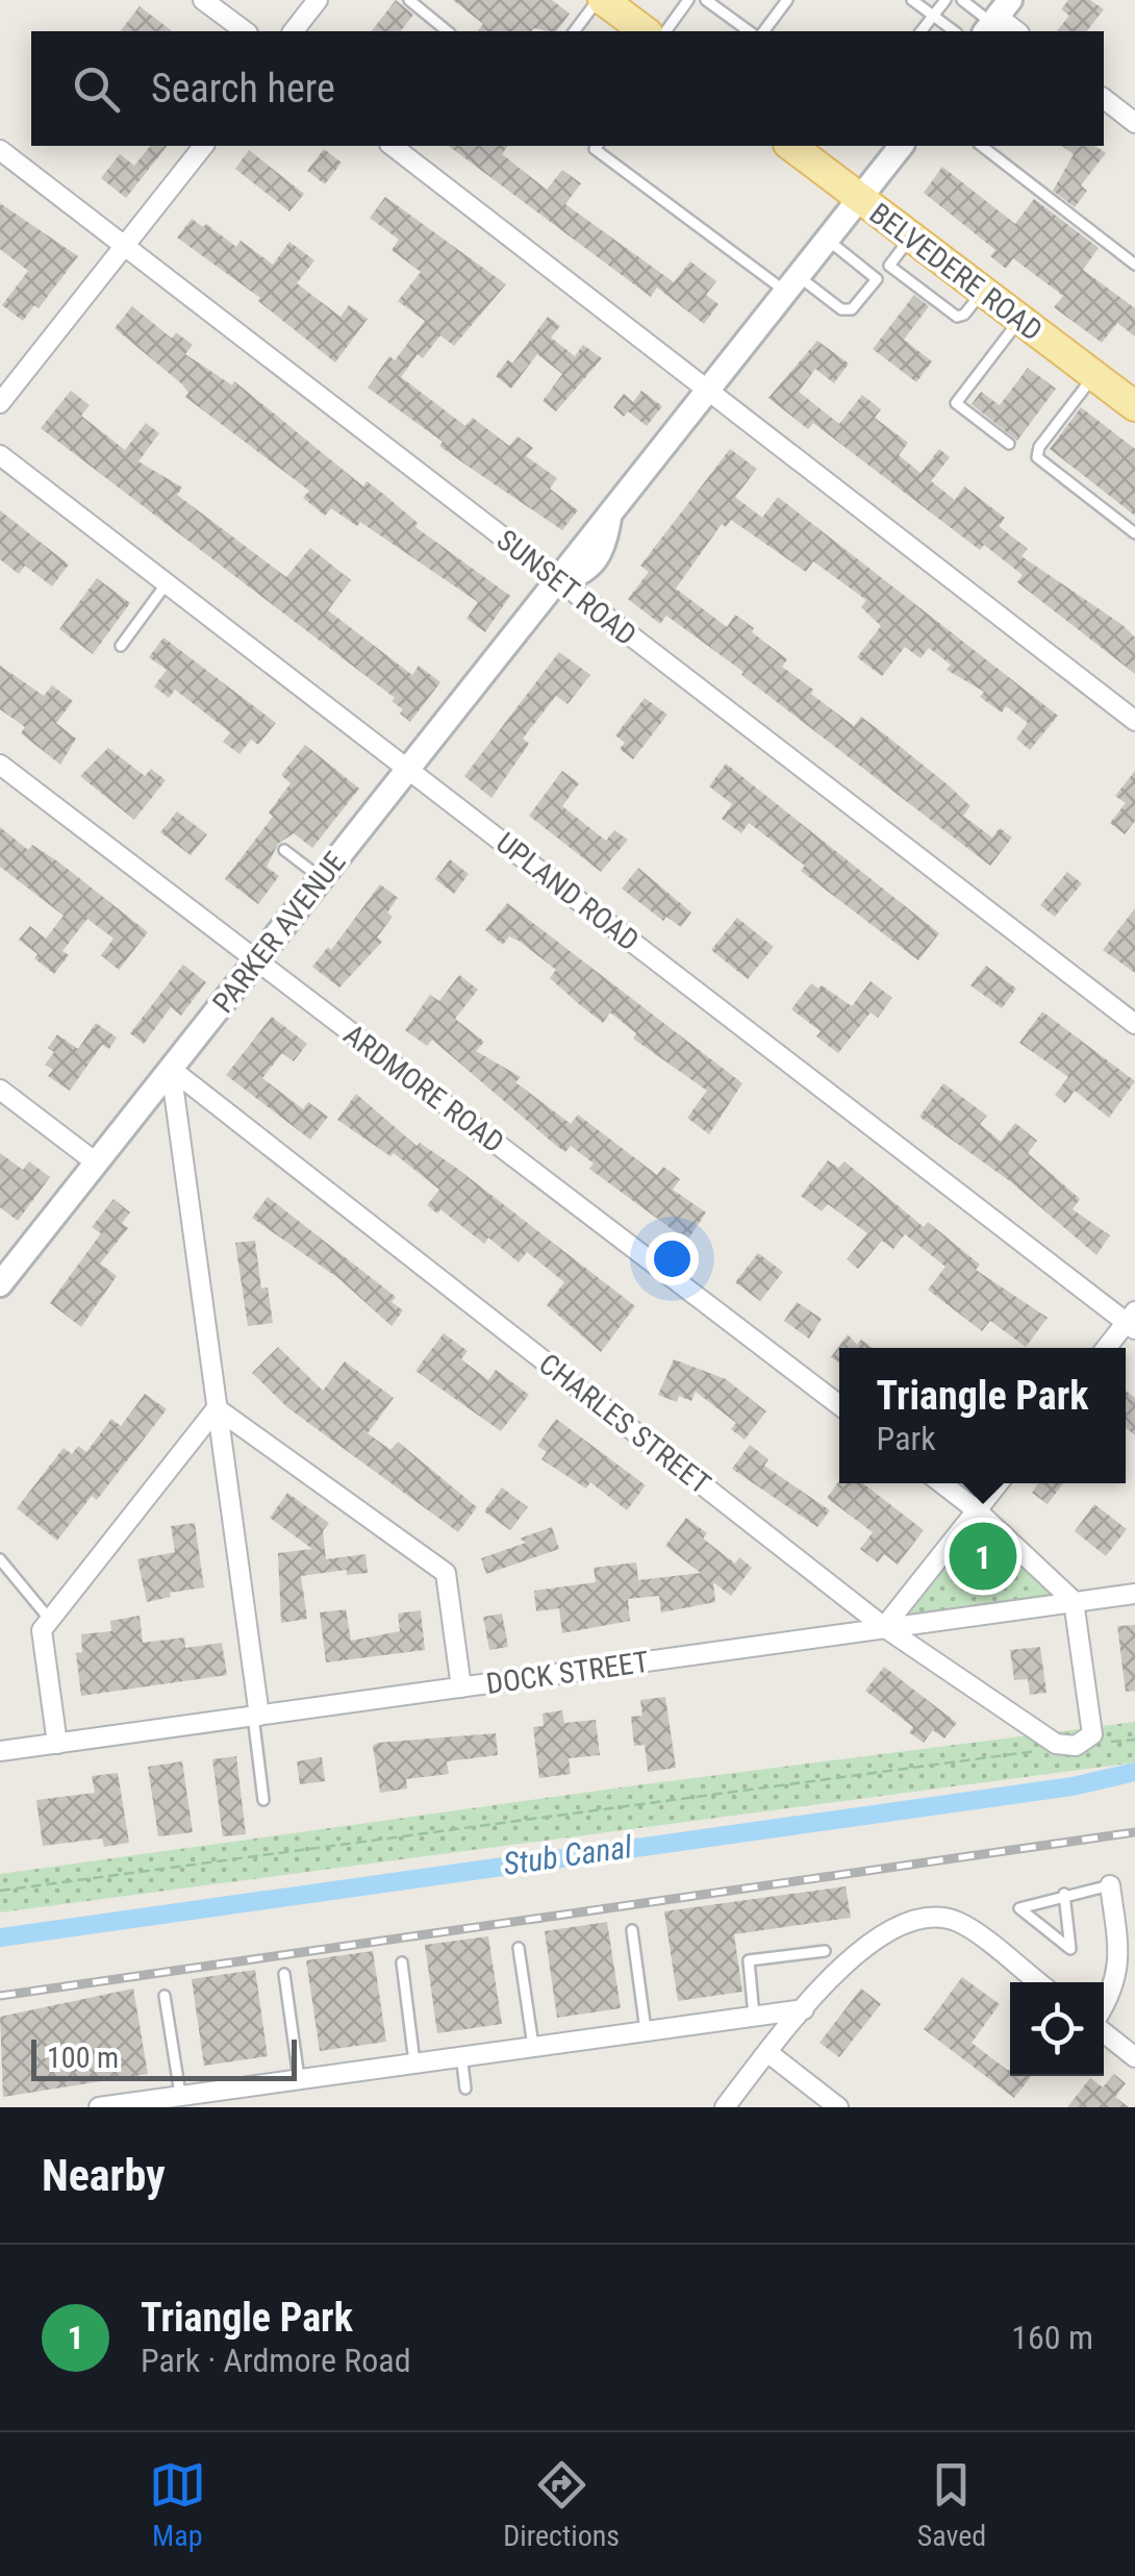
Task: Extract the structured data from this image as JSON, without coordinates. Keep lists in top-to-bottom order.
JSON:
{
  "streets": {
    "main road": ["BELVEDERE ROAD"],
    "street": [
      "SUNSET ROAD",
      "UPLAND ROAD",
      "PARKER AVENUE",
      "ARDMORE ROAD",
      "CHARLES STREET",
      "DOCK STREET"
    ]
  },
  "crossings": [
    ["BELVEDERE ROAD", "PARKER AVENUE"],
    ["SUNSET ROAD", "PARKER AVENUE"],
    ["UPLAND ROAD", "PARKER AVENUE"],
    ["PARKER AVENUE", "ARDMORE ROAD"],
    ["PARKER AVENUE", "CHARLES STREET"],
    ["CHARLES STREET", "DOCK STREET"]
  ],
  "water": ["Stub Canal"],
  "scale_bar": "100 m",
  "page": {
    "search": "Search here",
    "popup": ["Triangle Park", "Park"],
    "pins": "1",
    "scale": "100 m",
    "heading": "Nearby",
    "list": [
      {
        "mark": "1",
        "name": "Triangle Park",
        "note": "Park · Ardmore Road",
        "value": "160 m"
      }
    ],
    "nav": ["Map", "Directions", "Saved"]
  }
}
